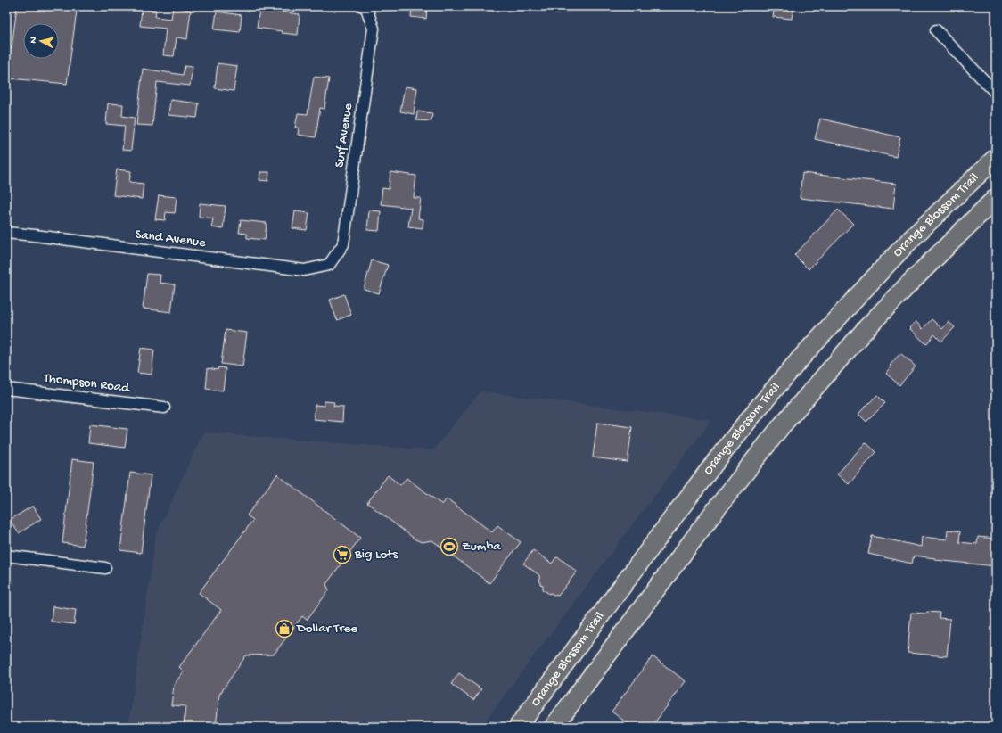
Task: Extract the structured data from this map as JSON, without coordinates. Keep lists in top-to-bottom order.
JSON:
{
  "streets": {
    "main road": ["Orange Blossom Trail"],
    "street": ["Surf Avenue", "Sand Avenue", "Thompson Road"]
  },
  "crossings": [
    ["Surf Avenue", "Sand Avenue"]
  ],
  "places": {
    "sports": ["Zumba"],
    "supermarket": ["Big Lots"],
    "shop": ["Dollar Tree"]
  },
  "north": "left"
}
